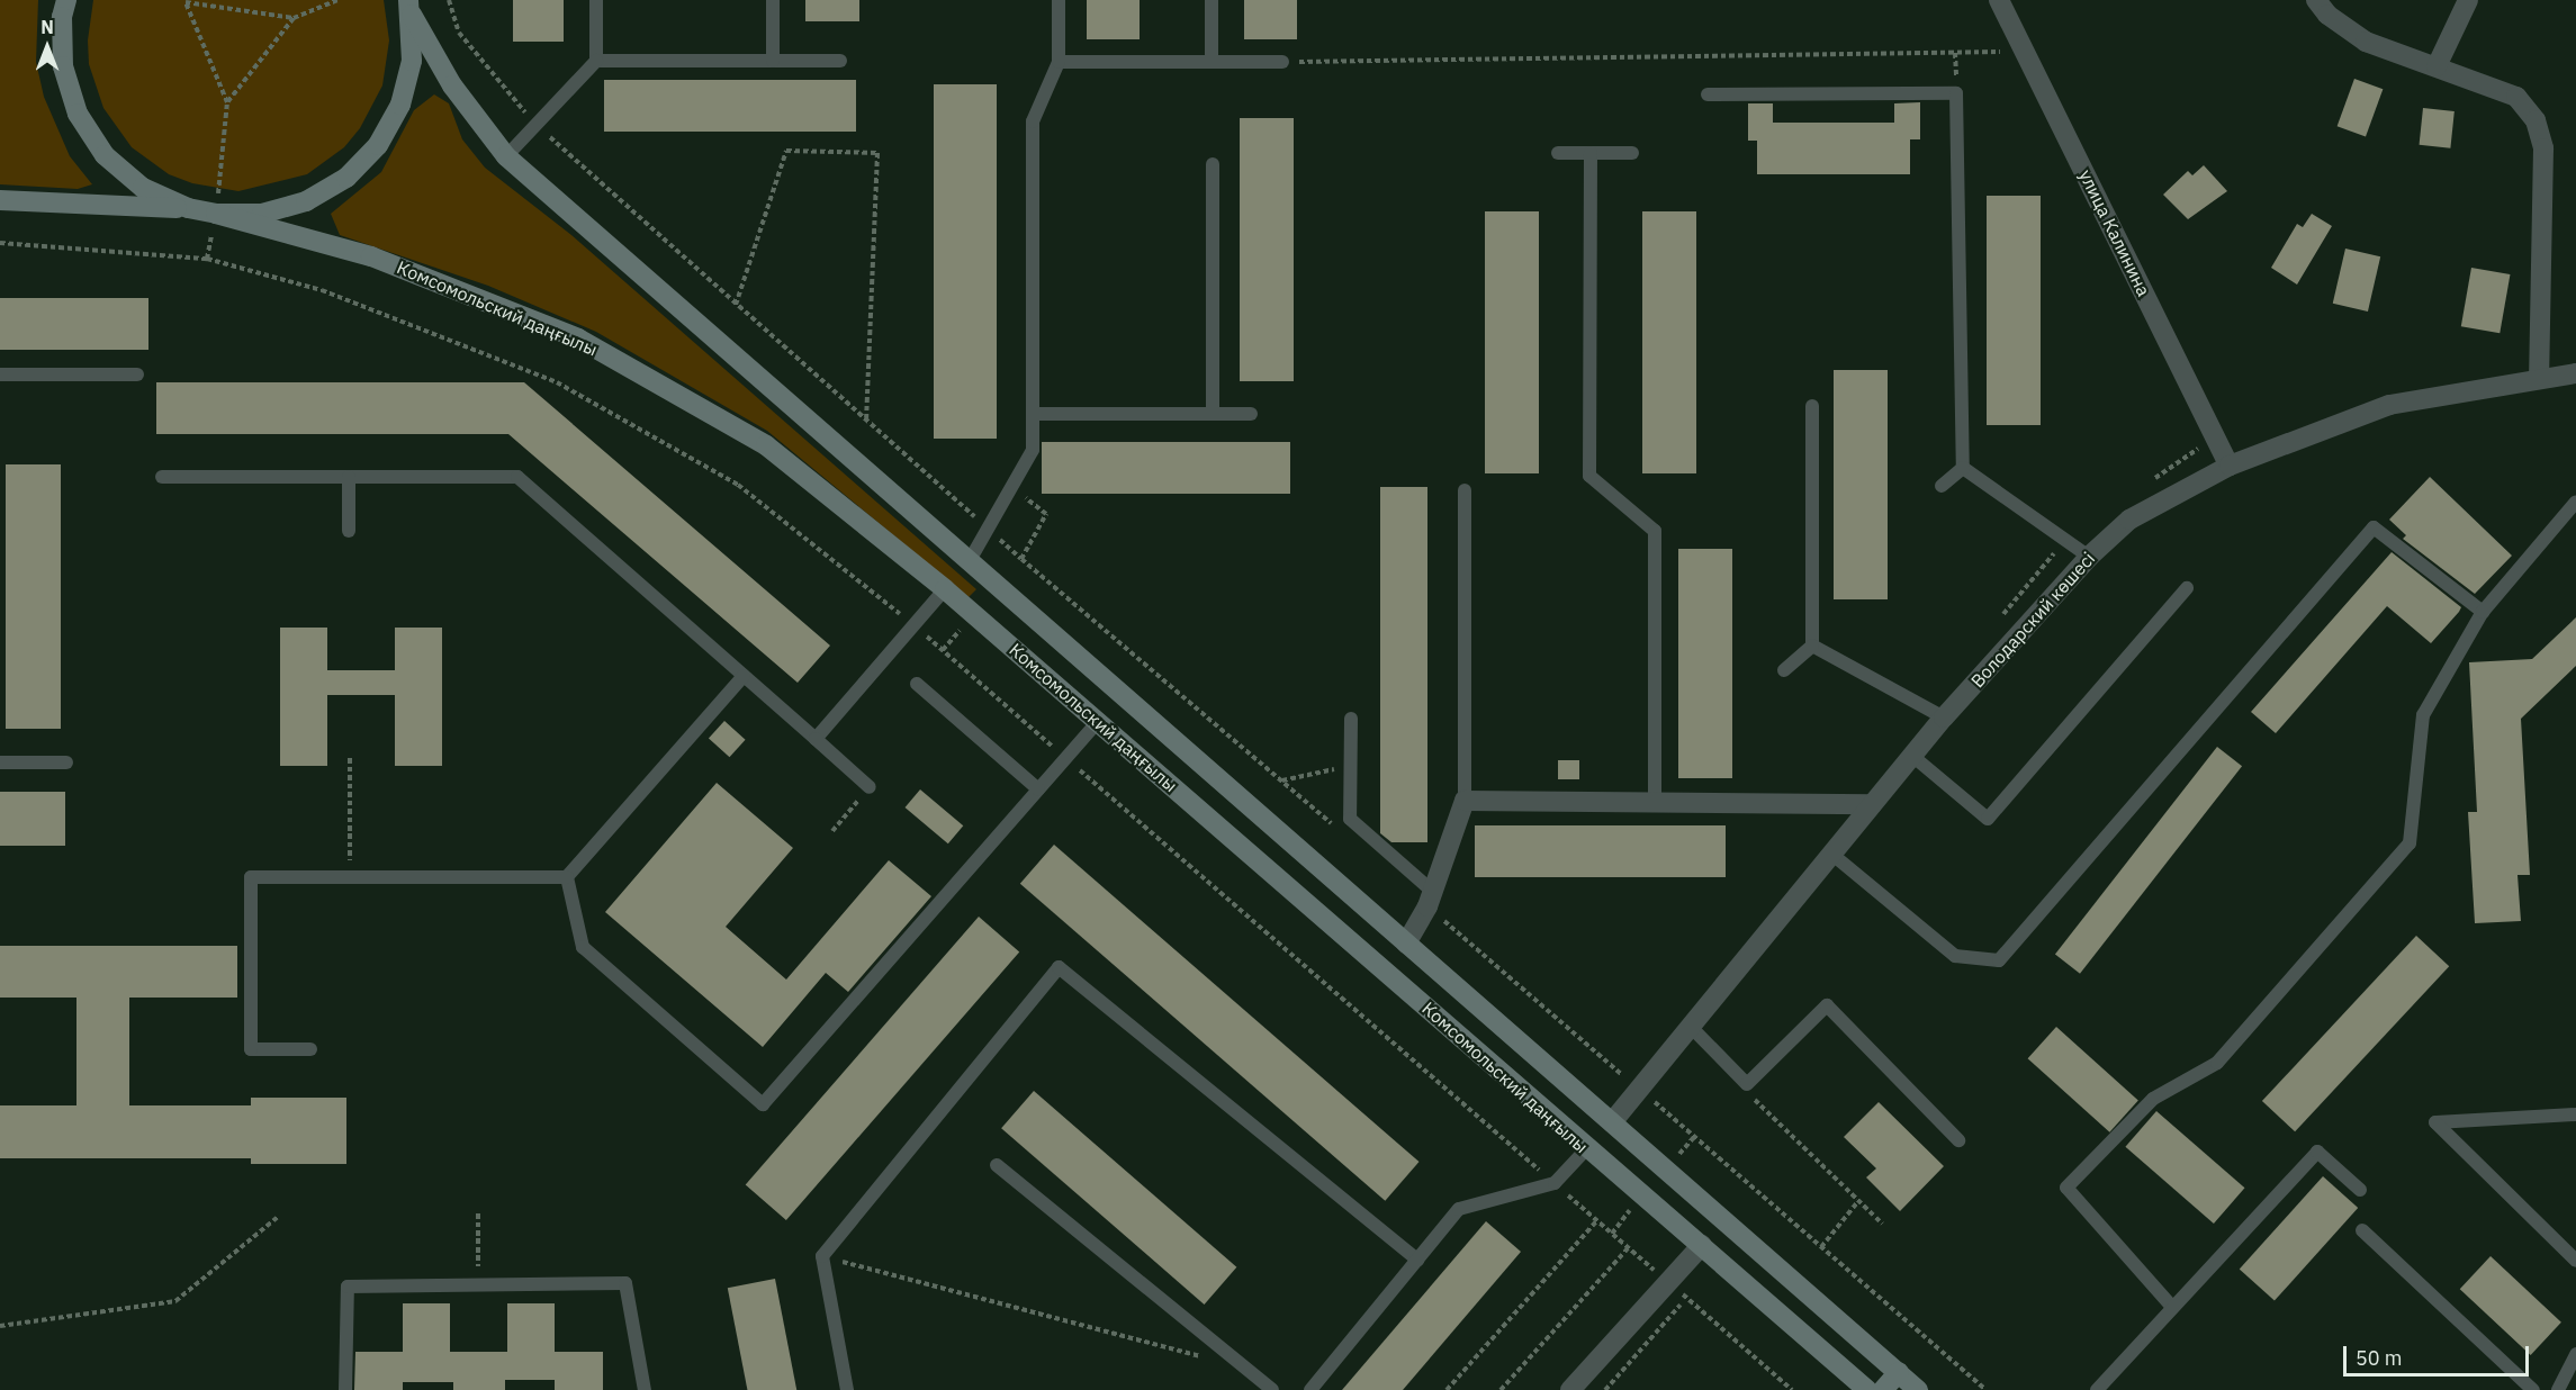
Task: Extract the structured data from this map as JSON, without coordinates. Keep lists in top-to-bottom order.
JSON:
{
  "streets": {
    "street": ["улица Калинина", "Комсомольский даңғылы", "Володарский көшесі"]
  },
  "crossings": [
    ["улица Калинина", "Володарский көшесі"],
    ["Комсомольский даңғылы", "Володарский көшесі"]
  ],
  "scale_bar": "50 m",
  "north": "top"
}
